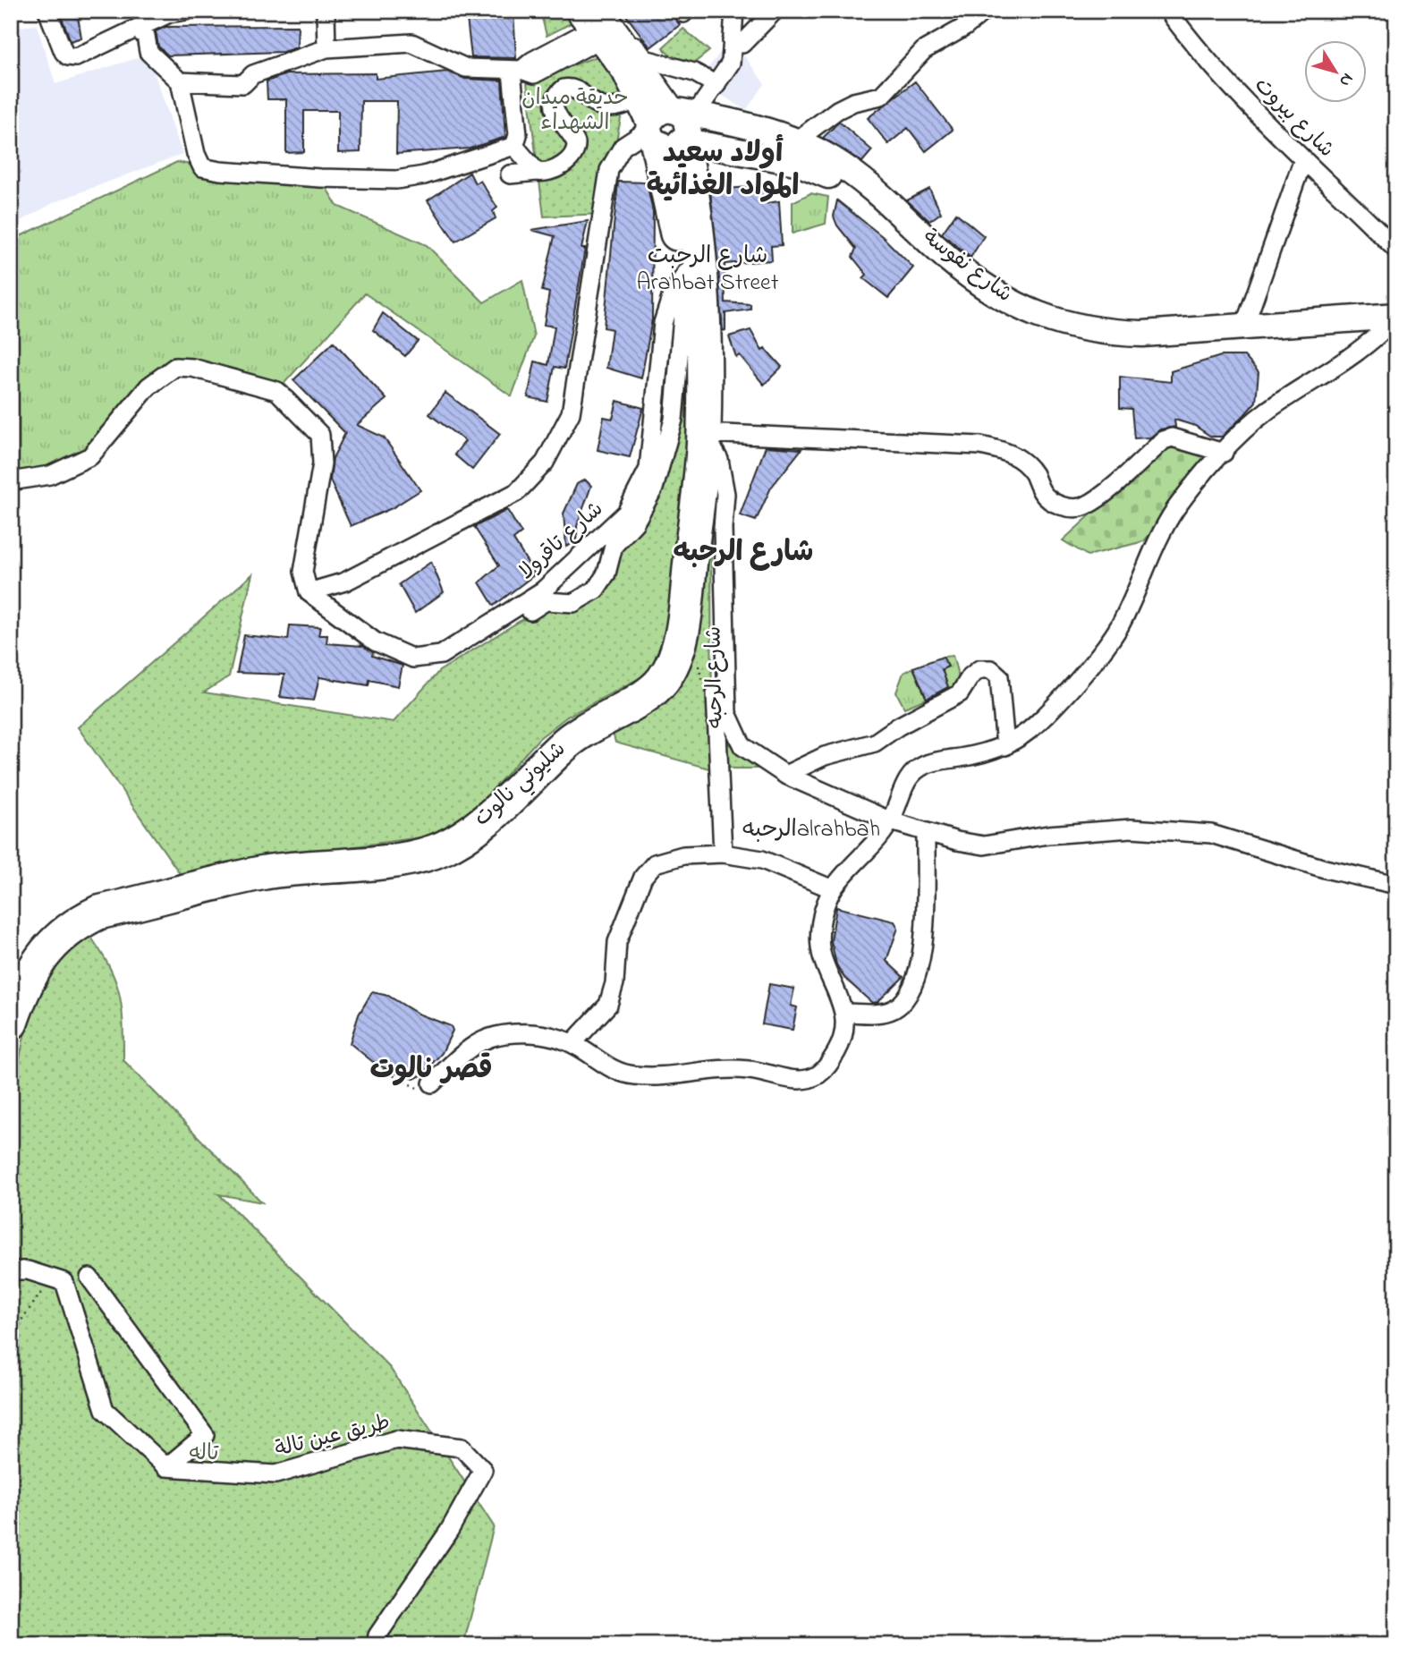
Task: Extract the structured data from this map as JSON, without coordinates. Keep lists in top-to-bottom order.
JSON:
{
  "streets": {
    "highway": ["شليوني نالوت"],
    "main road": ["شارع نفوسة"],
    "street": [
      "شارع بيروت",
      "شارع تاقرولا",
      "شارع الرحبه",
      "طريق عين تالة"
    ]
  },
  "districts": [
    "أولاد سعيد المواد الغذائية",
    "شارع الرحبت Arahbat Street",
    "شارع الرحبه",
    "الرحبهalrahbah",
    "قصر نالوت"
  ],
  "parks": ["حديقة ميدان الشهداء", "تاله"],
  "north": "bottom right"
}
